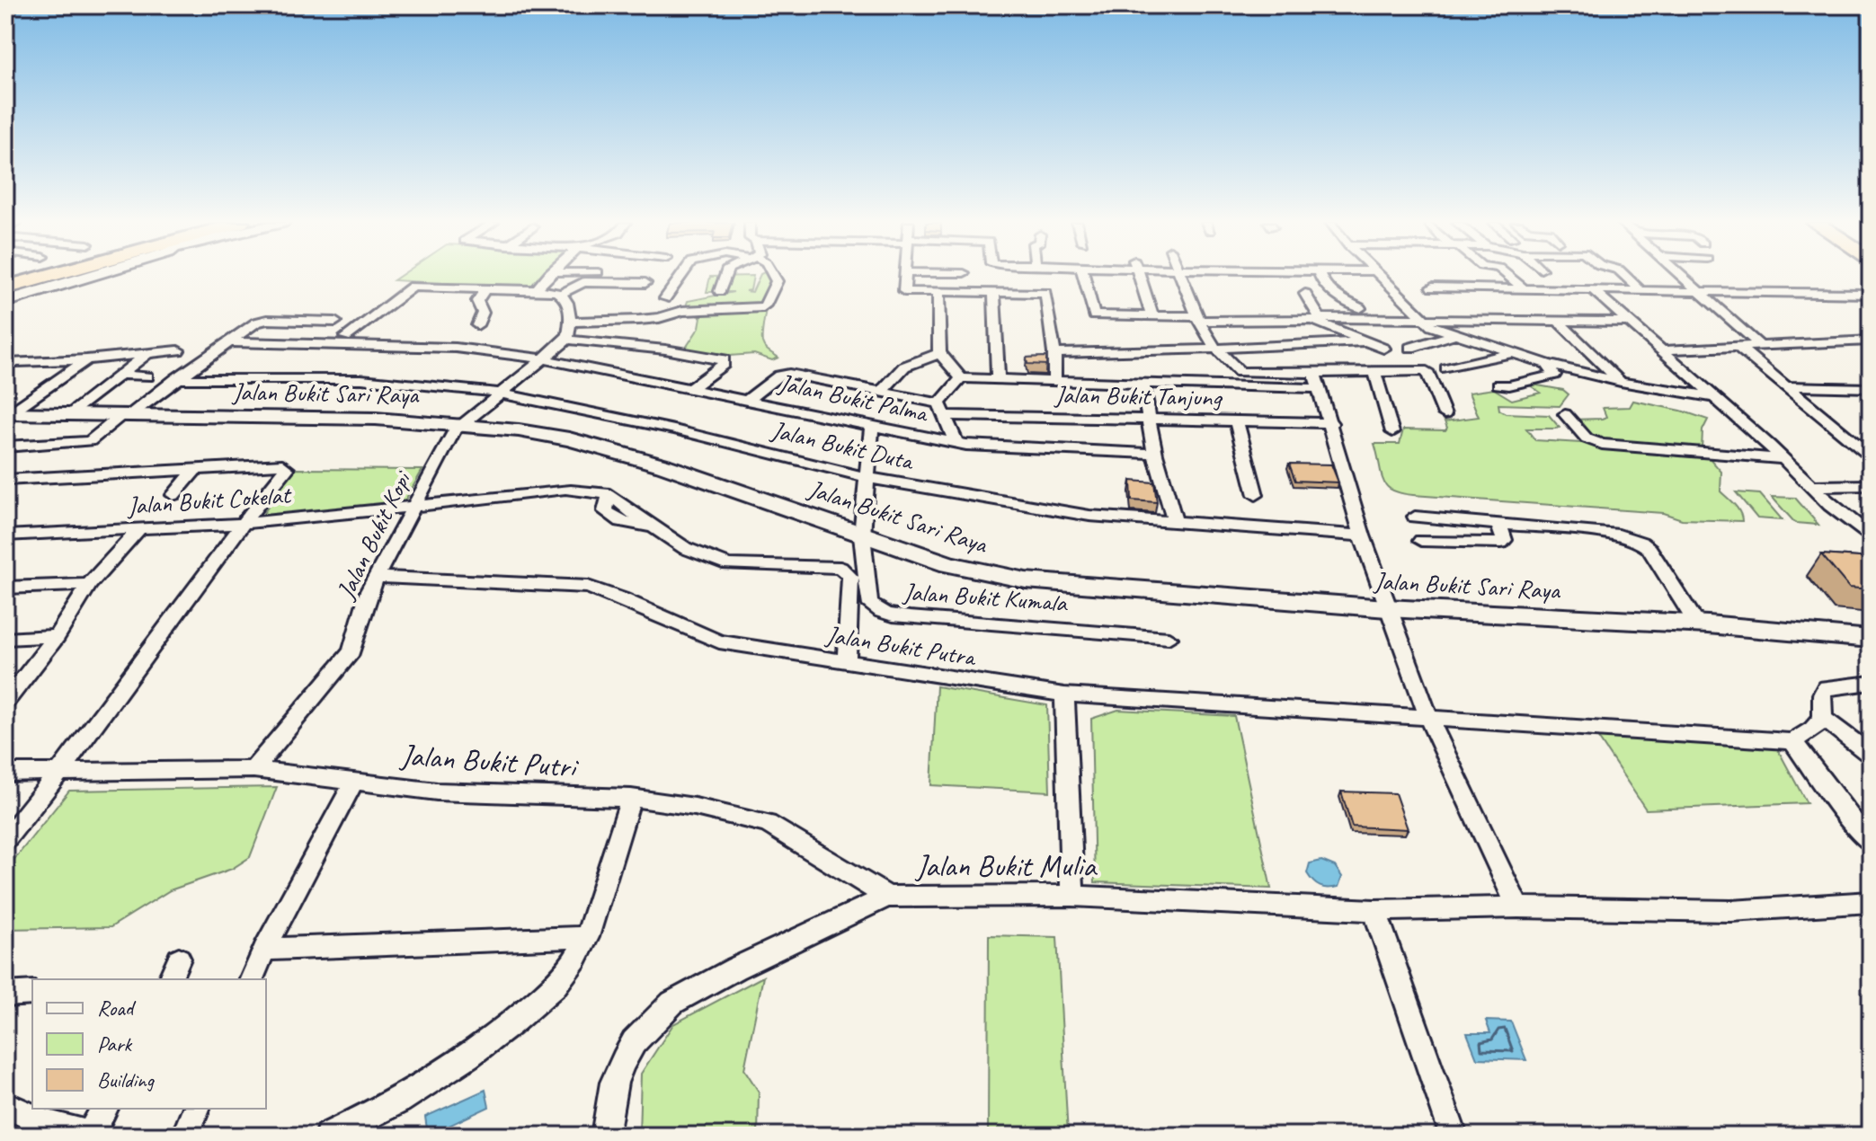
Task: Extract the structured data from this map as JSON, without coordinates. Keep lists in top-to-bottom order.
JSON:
{
  "streets": {
    "street": [
      "Jalan Bukit Sari Raya",
      "Jalan Bukit Tanjung",
      "Jalan Bukit Palma",
      "Jalan Bukit Duta",
      "Jalan Bukit Cokelat",
      "Jalan Bukit Kopi",
      "Jalan Bukit Kumala",
      "Jalan Bukit Putra",
      "Jalan Bukit Putri",
      "Jalan Bukit Mulia"
    ]
  },
  "crossings": [
    ["Jalan Bukit Sari Raya", "Jalan Bukit Kopi"],
    ["Jalan Bukit Sari Raya", "Jalan Bukit Kumala"],
    ["Jalan Bukit Tanjung", "Jalan Bukit Palma"],
    ["Jalan Bukit Palma", "Jalan Bukit Kopi"],
    ["Jalan Bukit Palma", "Jalan Bukit Kumala"],
    ["Jalan Bukit Duta", "Jalan Bukit Kopi"],
    ["Jalan Bukit Duta", "Jalan Bukit Kumala"],
    ["Jalan Bukit Cokelat", "Jalan Bukit Kopi"],
    ["Jalan Bukit Cokelat", "Jalan Bukit Putra"],
    ["Jalan Bukit Kopi", "Jalan Bukit Putra"],
    ["Jalan Bukit Kopi", "Jalan Bukit Putri"],
    ["Jalan Bukit Putri", "Jalan Bukit Mulia"]
  ],
  "legend": ["Road", "Park", "Building"]
}
